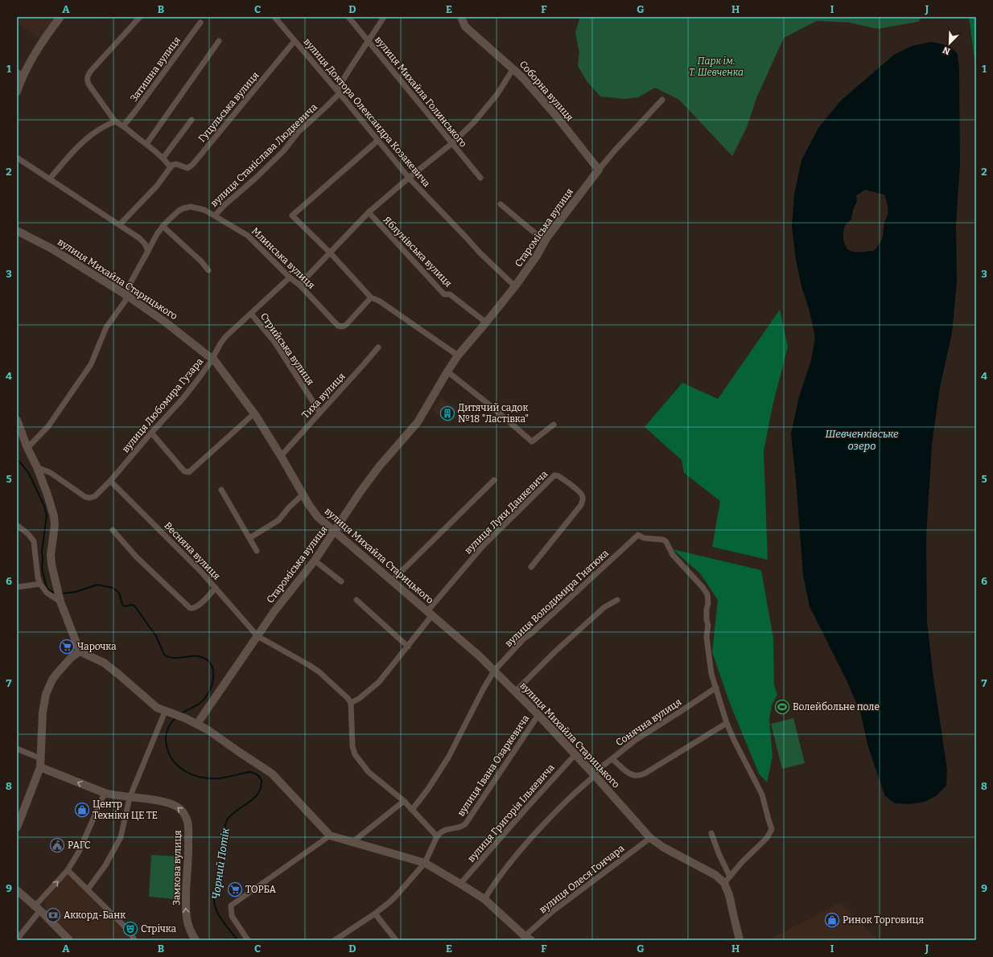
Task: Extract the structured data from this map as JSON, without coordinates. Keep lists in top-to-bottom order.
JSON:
{
  "streets": {
    "street": [
      "Затишна вулиця",
      "Соборна вулиця",
      "вулиця Михайла Голинського",
      "Гуцульська вулиця",
      "вулиця Доктора Олександра Козакевича",
      "вулиця Станіслава Людкевича",
      "Староміська вулиця",
      "Яблунівська вулиця",
      "Млинська вулиця",
      "вулиця Михайла Старицького",
      "Стрийська вулиця",
      "Тиха вулиця",
      "вулиця Любомира Гузара",
      "вулиця Луки Данкевича",
      "Весняна вулиця",
      "вулиця Володимира Гнатюка",
      "Сонячна вулиця",
      "вулиця Івана Озаркевича",
      "вулиця Григорія Ількевича",
      "Замкова вулиця",
      "вулиця Олеся Гончара"
    ]
  },
  "crossings": [
    ["Соборна вулиця", "Староміська вулиця"],
    ["вулиця Михайла Голинського", "вулиця Станіслава Людкевича"],
    ["Гуцульська вулиця", "вулиця Доктора Олександра Козакевича"],
    ["вулиця Доктора Олександра Козакевича", "вулиця Станіслава Людкевича"],
    ["вулиця Доктора Олександра Козакевича", "Староміська вулиця"],
    ["вулиця Станіслава Людкевича", "Млинська вулиця"],
    ["Староміська вулиця", "Яблунівська вулиця"],
    ["Староміська вулиця", "вулиця Михайла Старицького"],
    ["Староміська вулиця", "Весняна вулиця"],
    ["Млинська вулиця", "вулиця Михайла Старицького"],
    ["Млинська вулиця", "вулиця Любомира Гузара"],
    ["вулиця Михайла Старицького", "Тиха вулиця"],
    ["вулиця Михайла Старицького", "вулиця Любомира Гузара"],
    ["вулиця Михайла Старицького", "вулиця Луки Данкевича"],
    ["вулиця Михайла Старицького", "вулиця Володимира Гнатюка"],
    ["вулиця Михайла Старицького", "Сонячна вулиця"],
    ["вулиця Михайла Старицького", "вулиця Івана Озаркевича"],
    ["вулиця Михайла Старицького", "вулиця Григорія Ількевича"],
    ["вулиця Михайла Старицького", "вулиця Олеся Гончара"],
    ["Стрийська вулиця", "Тиха вулиця"],
    ["Стрийська вулиця", "вулиця Любомира Гузара"],
    ["вулиця Любомира Гузара", "Весняна вулиця"],
    ["вулиця Луки Данкевича", "Весняна вулиця"],
    ["вулиця Володимира Гнатюка", "Сонячна вулиця"]
  ],
  "one_way": ["Замкова вулиця"],
  "water": ["Шевченківське озеро", "Чорний Потік"],
  "parks": ["Парк ім. Т. Шевченка"],
  "places": {
    "building": ["Дитячий садок №18 \"Ластівка\""],
    "supermarket": ["Чарочка", "ТОРБА"],
    "sports": ["Волейбольне поле"],
    "shop": ["Центр Техніки ЦЕ ТЕ", "Ринок Торговиця"],
    "public building": ["РАГС"],
    "bank": ["Аккорд-Банк"],
    "theatre": ["Стрічка"]
  },
  "north": "bottom left",
  "grid": {
    "columns": [
      "A",
      "B",
      "C",
      "D",
      "E",
      "F",
      "G",
      "H",
      "I",
      "J"
    ],
    "rows": [
      "1",
      "2",
      "3",
      "4",
      "5",
      "6",
      "7",
      "8",
      "9"
    ]
  }
}
